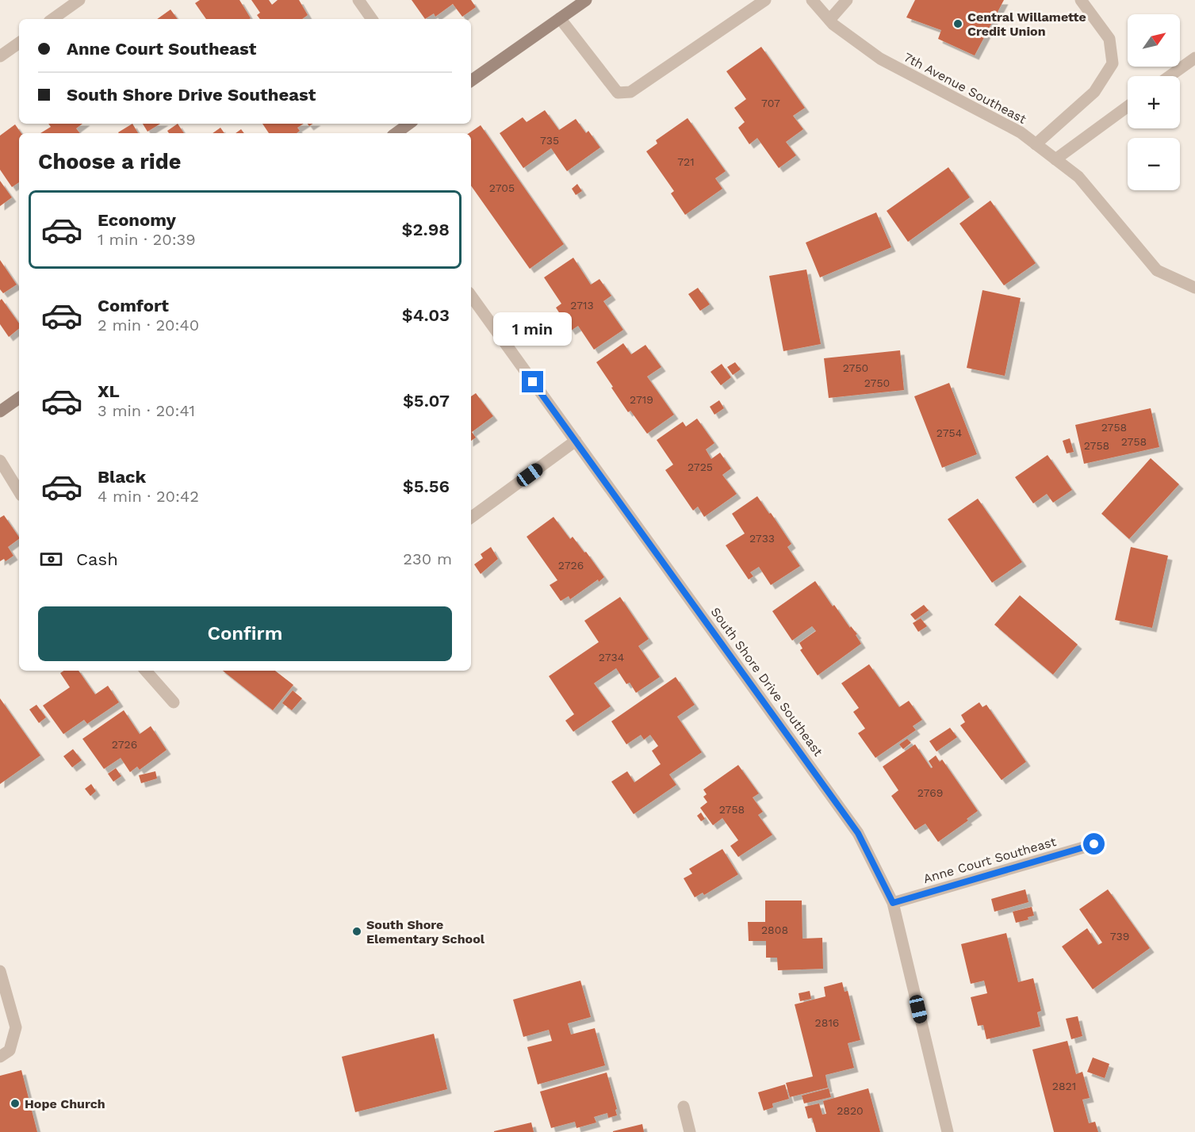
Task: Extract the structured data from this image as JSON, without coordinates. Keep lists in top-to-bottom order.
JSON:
{
  "streets": {
    "street": ["7th Avenue Southeast", "South Shore Drive Southeast", "Anne Court Southeast"]
  },
  "crossings": [
    ["South Shore Drive Southeast", "Anne Court Southeast"]
  ],
  "places": ["Central Willamette Credit Union", "South Shore Elementary School", "Hope Church"],
  "house_numbers": [
    "707",
    "735",
    "721",
    "2705",
    "2713",
    "2750",
    "2750",
    "2719",
    "2758",
    "2754",
    "2758",
    "2758",
    "2725",
    "2733",
    "2726",
    "2734",
    "2726",
    "2769",
    "2758",
    "2808",
    "739",
    "2816",
    "2821",
    "2820"
  ],
  "north": "top right",
  "page": {
    "map_buttons": ["+", "−"],
    "banner": ["Anne Court Southeast", "South Shore Drive Southeast"],
    "heading": "Choose a ride",
    "list": [
      {
        "name": "Economy",
        "note": "1 min · 20:39",
        "value": "$2.98"
      },
      {
        "name": "Comfort",
        "note": "2 min · 20:40",
        "value": "$4.03"
      },
      {
        "name": "XL",
        "note": "3 min · 20:41",
        "value": "$5.07"
      },
      {
        "name": "Black",
        "note": "4 min · 20:42",
        "value": "$5.56"
      }
    ],
    "bubble": "1 min",
    "pay": ["Cash", "230 m"],
    "buttons": "Confirm"
  }
}
